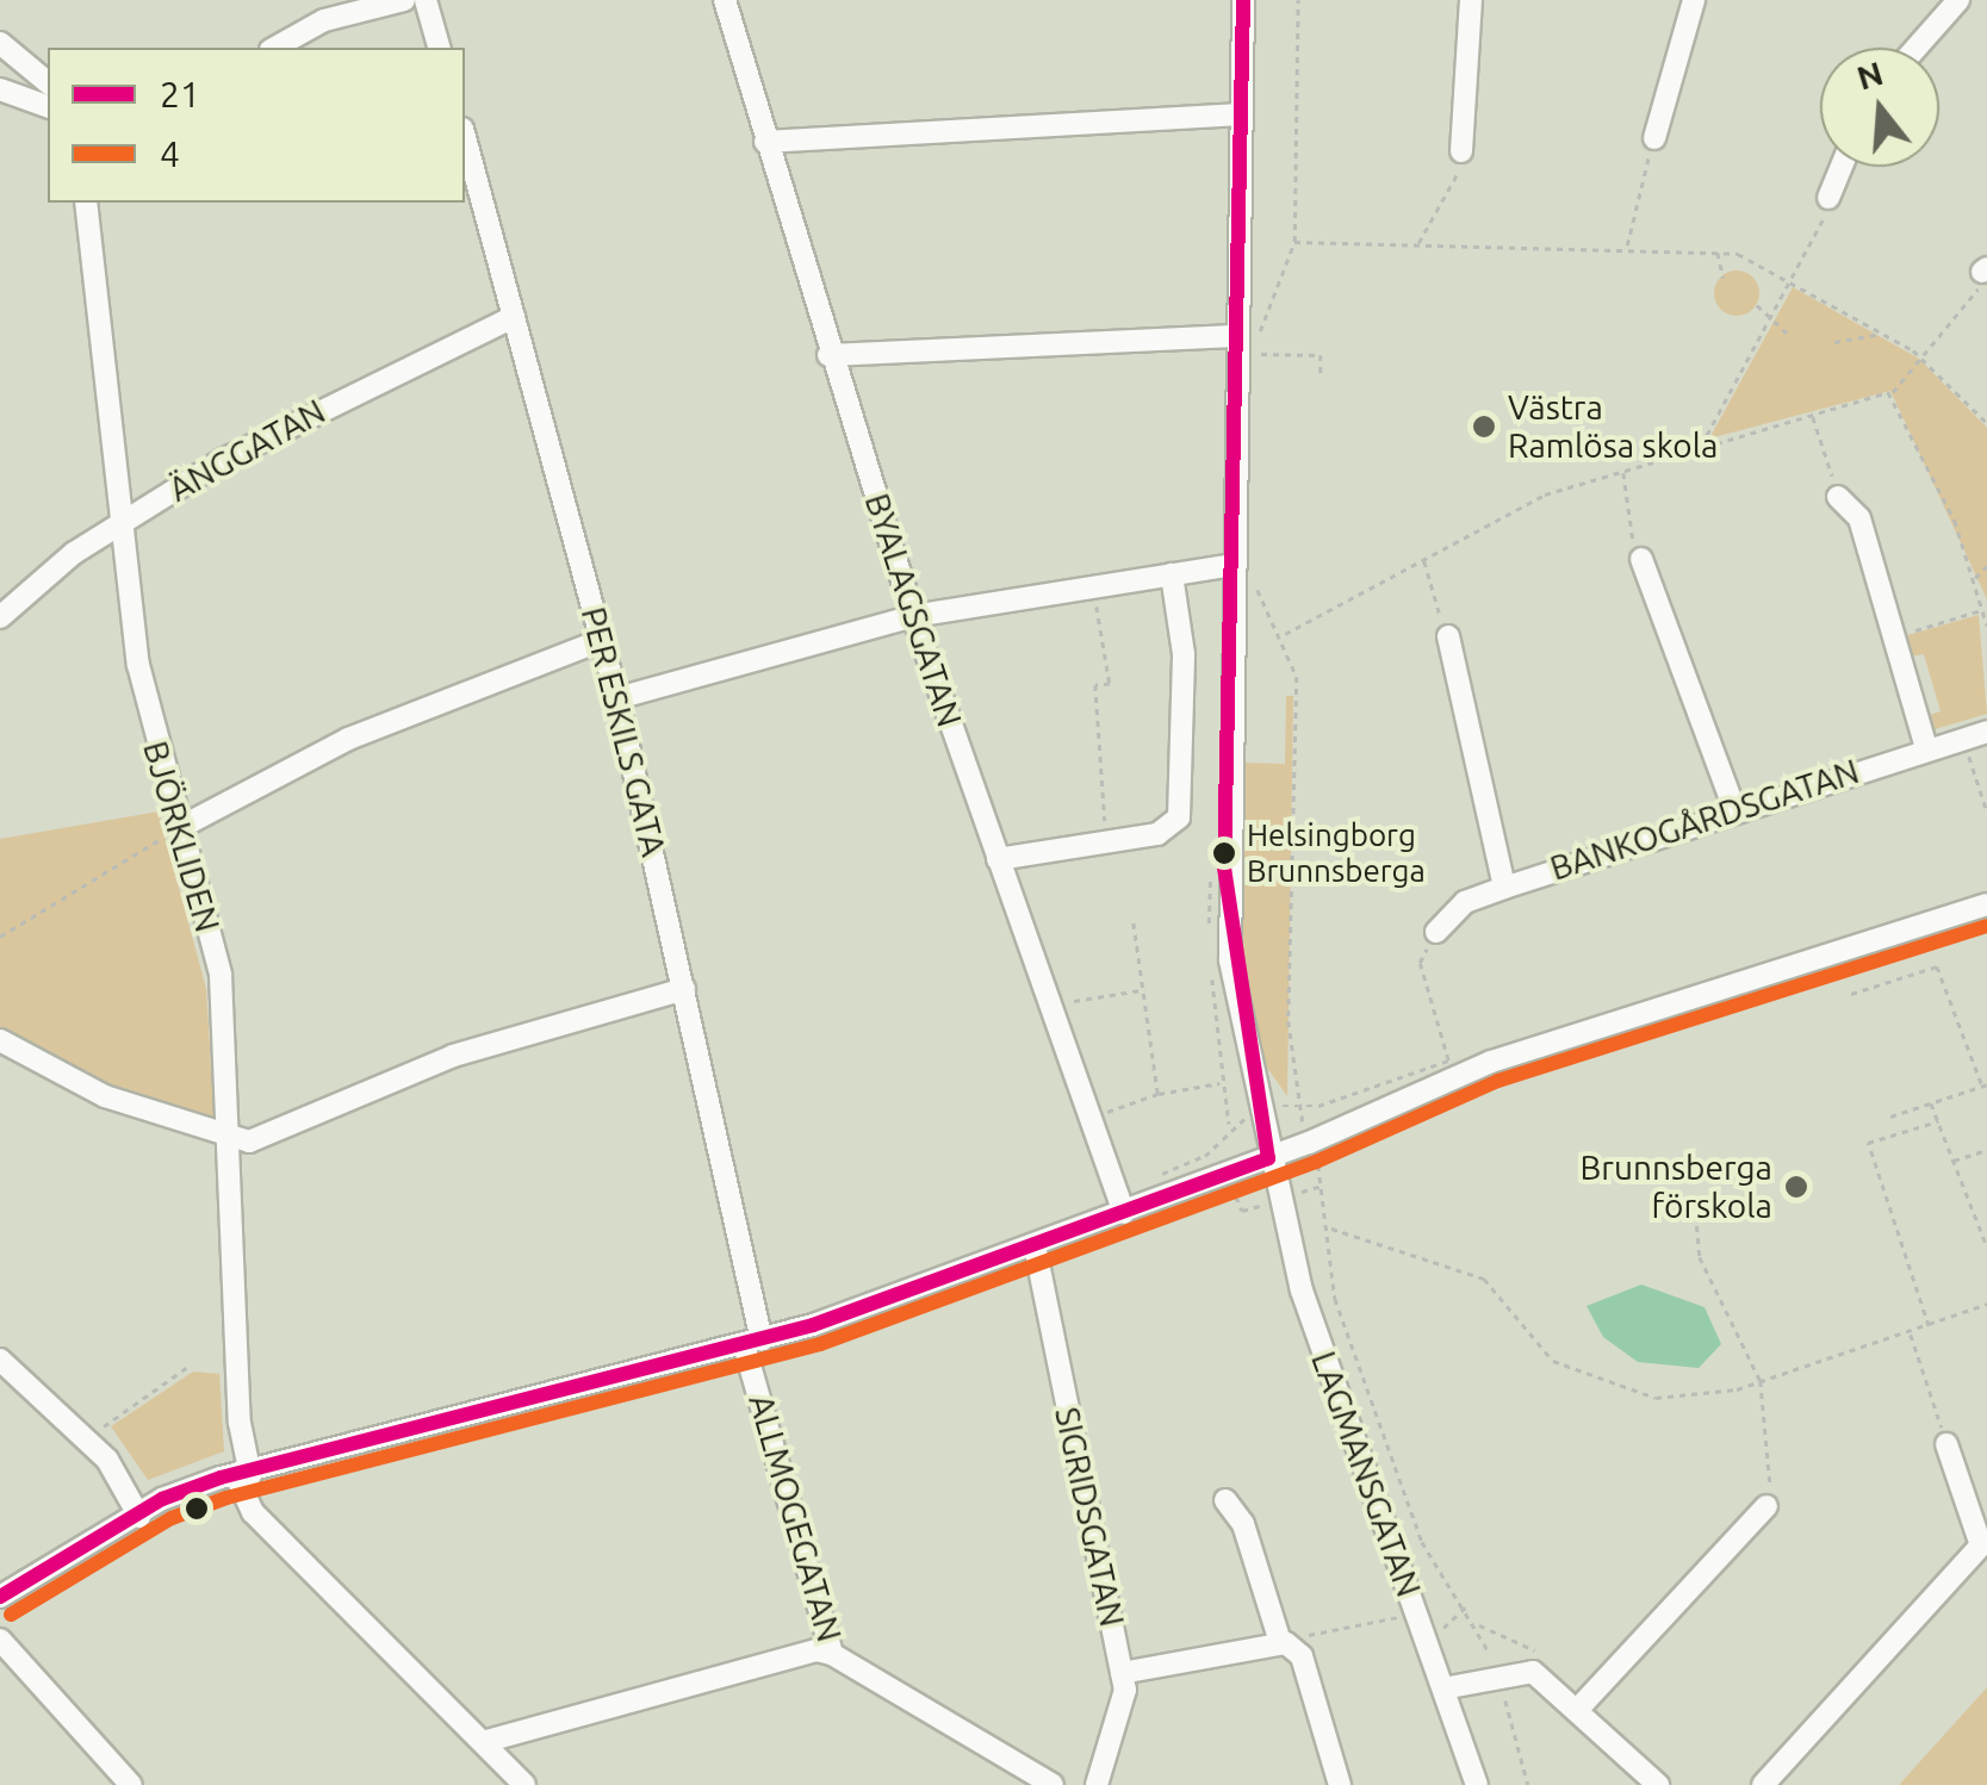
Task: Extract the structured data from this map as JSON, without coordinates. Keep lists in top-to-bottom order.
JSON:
{
  "streets": {
    "street": [
      "ÄNGGATAN",
      "BYALAGSGATAN",
      "PER ESKILS GATA",
      "BANKOGÅRDSGATAN",
      "BJÖRKLIDEN",
      "LAGMANSGATAN",
      "SIGRIDSGATAN",
      "ALLMOGEGATAN"
    ]
  },
  "crossings": [
    ["ÄNGGATAN", "PER ESKILS GATA"],
    ["ÄNGGATAN", "BJÖRKLIDEN"],
    ["PER ESKILS GATA", "ALLMOGEGATAN"]
  ],
  "places": ["Västra Ramlösa skola", "Helsingborg Brunnsberga", "Brunnsberga förskola"],
  "lines": ["transit line 21", "transit line 4"],
  "legend": ["21", "4"],
  "north": "top"
}
